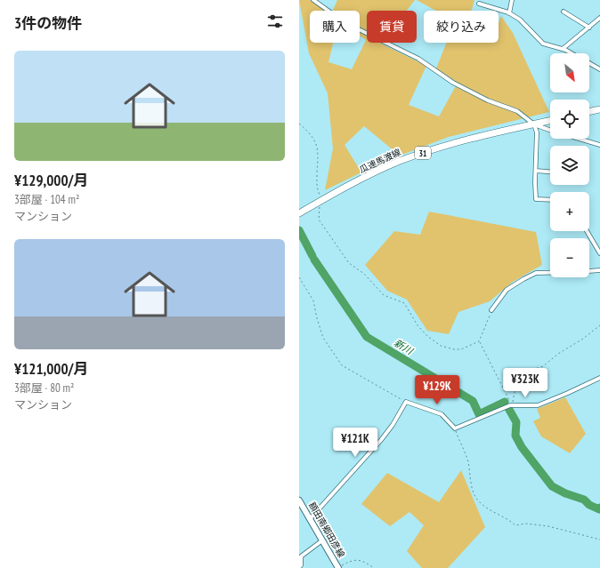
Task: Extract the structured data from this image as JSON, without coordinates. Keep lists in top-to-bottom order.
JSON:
{
  "streets": {
    "main road": ["31", "瓜連馬渡線", "額田南郷田彦線"]
  },
  "water": ["新川"],
  "north": "bottom right",
  "page": {
    "heading": "3件の物件",
    "chip": ["購入", "賃貸", "絞り込み"],
    "list": [
      {
        "name": "¥129,000/月",
        "note": "3部屋 · 104 m² · マンション"
      },
      {
        "name": "¥121,000/月",
        "note": "3部屋 · 80 m² · マンション"
      }
    ],
    "map_buttons": ["+", "−"],
    "price": ["¥323K", "¥129K", "¥121K"]
  }
}
